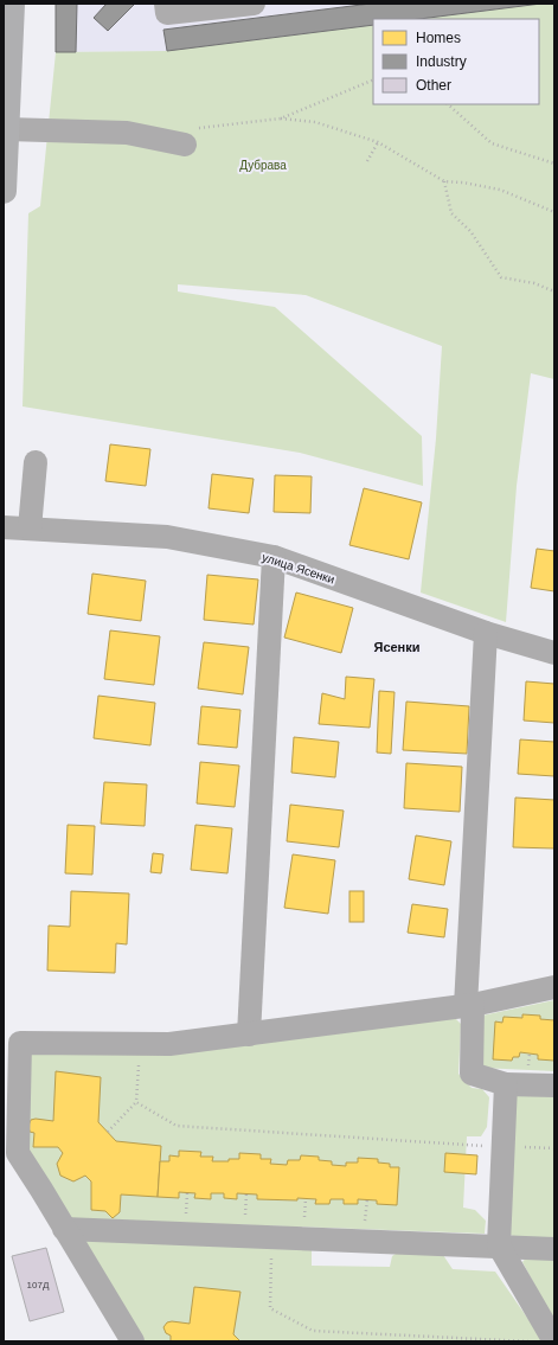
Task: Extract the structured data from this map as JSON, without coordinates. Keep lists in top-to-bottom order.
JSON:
{
  "streets": {
    "street": ["улица Ясенки"]
  },
  "districts": ["Ясенки"],
  "parks": ["Дубрава"],
  "house_numbers": ["107Д"],
  "legend": ["Homes", "Industry", "Other"]
}
